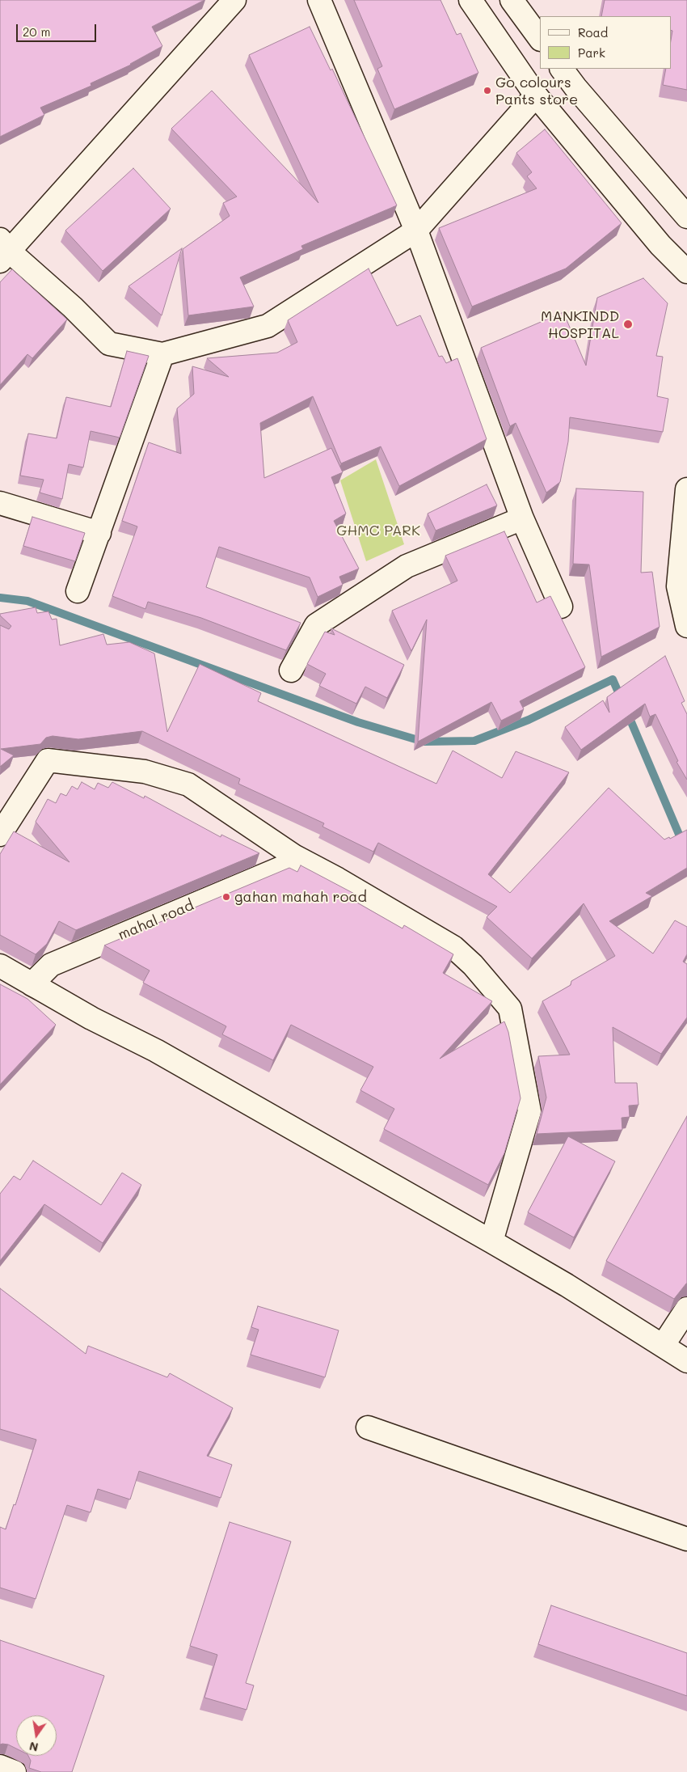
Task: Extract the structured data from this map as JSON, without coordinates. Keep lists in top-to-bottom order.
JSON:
{
  "streets": {
    "street": ["mahal road"]
  },
  "parks": ["GHMC PARK"],
  "places": ["Go colours Pants store", "MANKINDD HOSPITAL", "gahan mahah road"],
  "legend": ["Road", "Park"],
  "scale_bar": "20 m",
  "north": "bottom"
}
